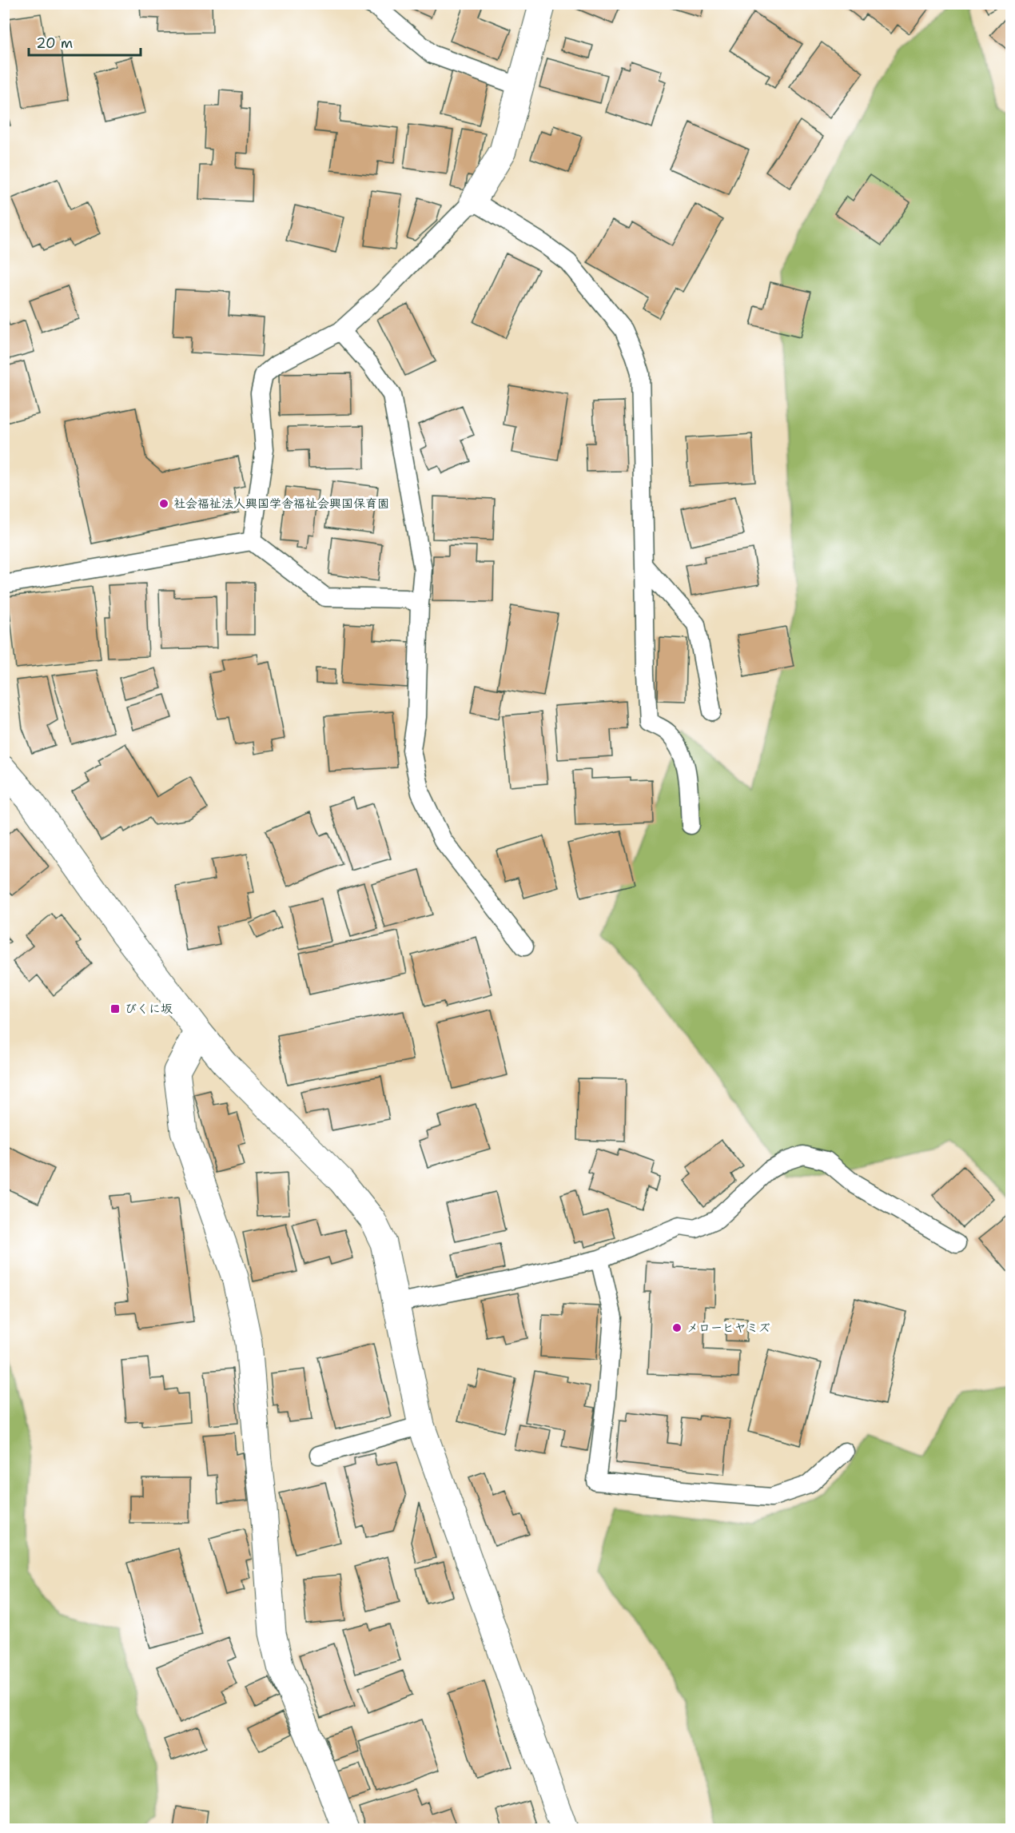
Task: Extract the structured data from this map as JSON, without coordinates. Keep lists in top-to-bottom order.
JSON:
{
  "places": {
    "other": ["社会福祉法人興国学舎福祉会興国保育園", "メローヒヤミズ"],
    "transit": ["びくに坂"]
  },
  "scale_bar": "20 m"
}
